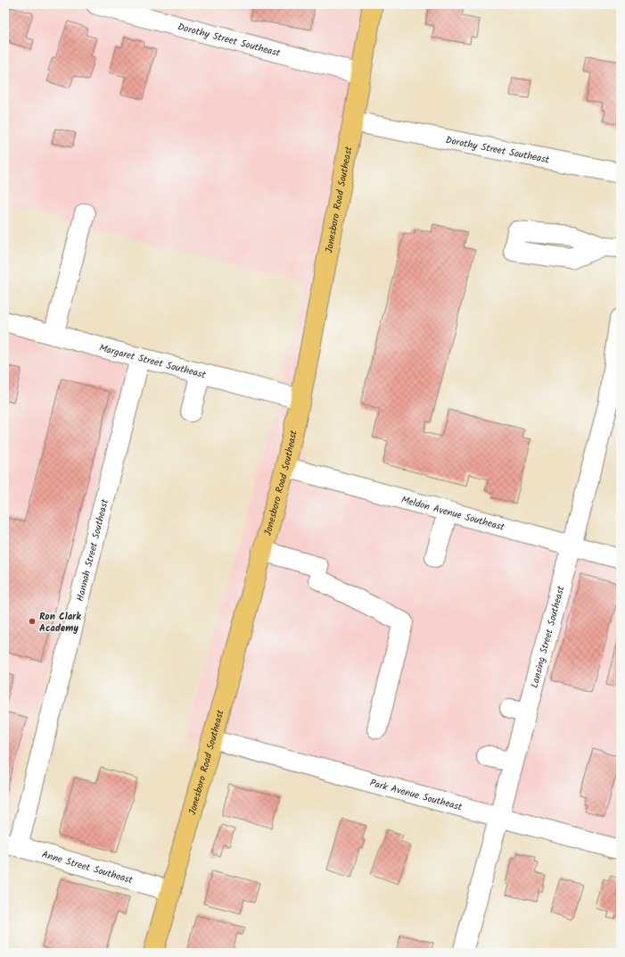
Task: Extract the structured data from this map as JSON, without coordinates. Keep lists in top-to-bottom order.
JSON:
{
  "streets": {
    "main road": ["Jonesboro Road Southeast"],
    "street": [
      "Dorothy Street Southeast",
      "Margaret Street Southeast",
      "Meldon Avenue Southeast",
      "Hannah Street Southeast",
      "Lansing Street Southeast",
      "Park Avenue Southeast",
      "Anne Street Southeast"
    ]
  },
  "crossings": [
    ["Dorothy Street Southeast", "Jonesboro Road Southeast"],
    ["Jonesboro Road Southeast", "Margaret Street Southeast"],
    ["Jonesboro Road Southeast", "Meldon Avenue Southeast"],
    ["Jonesboro Road Southeast", "Park Avenue Southeast"],
    ["Jonesboro Road Southeast", "Anne Street Southeast"],
    ["Margaret Street Southeast", "Hannah Street Southeast"],
    ["Meldon Avenue Southeast", "Lansing Street Southeast"],
    ["Hannah Street Southeast", "Anne Street Southeast"],
    ["Lansing Street Southeast", "Park Avenue Southeast"]
  ],
  "places": ["Ron Clark Academy"]
}
